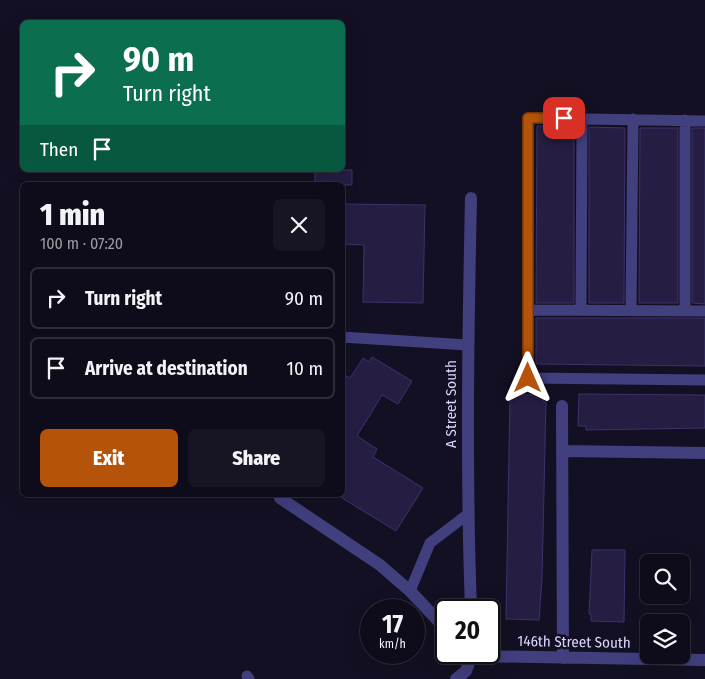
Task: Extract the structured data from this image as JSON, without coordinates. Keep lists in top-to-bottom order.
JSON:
{
  "streets": {
    "street": ["A Street South", "146th Street South"]
  },
  "page": {
    "turn": ["90 m", "Turn right"],
    "then": "Then",
    "heading": ["1 min", "100 m · 07:20"],
    "list": [
      {
        "name": "Turn right",
        "value": "90 m"
      },
      {
        "name": "Arrive at destination",
        "value": "10 m"
      }
    ],
    "buttons": ["Exit", "Share"],
    "speed": "17 km/h",
    "limit": "20"
  }
}
